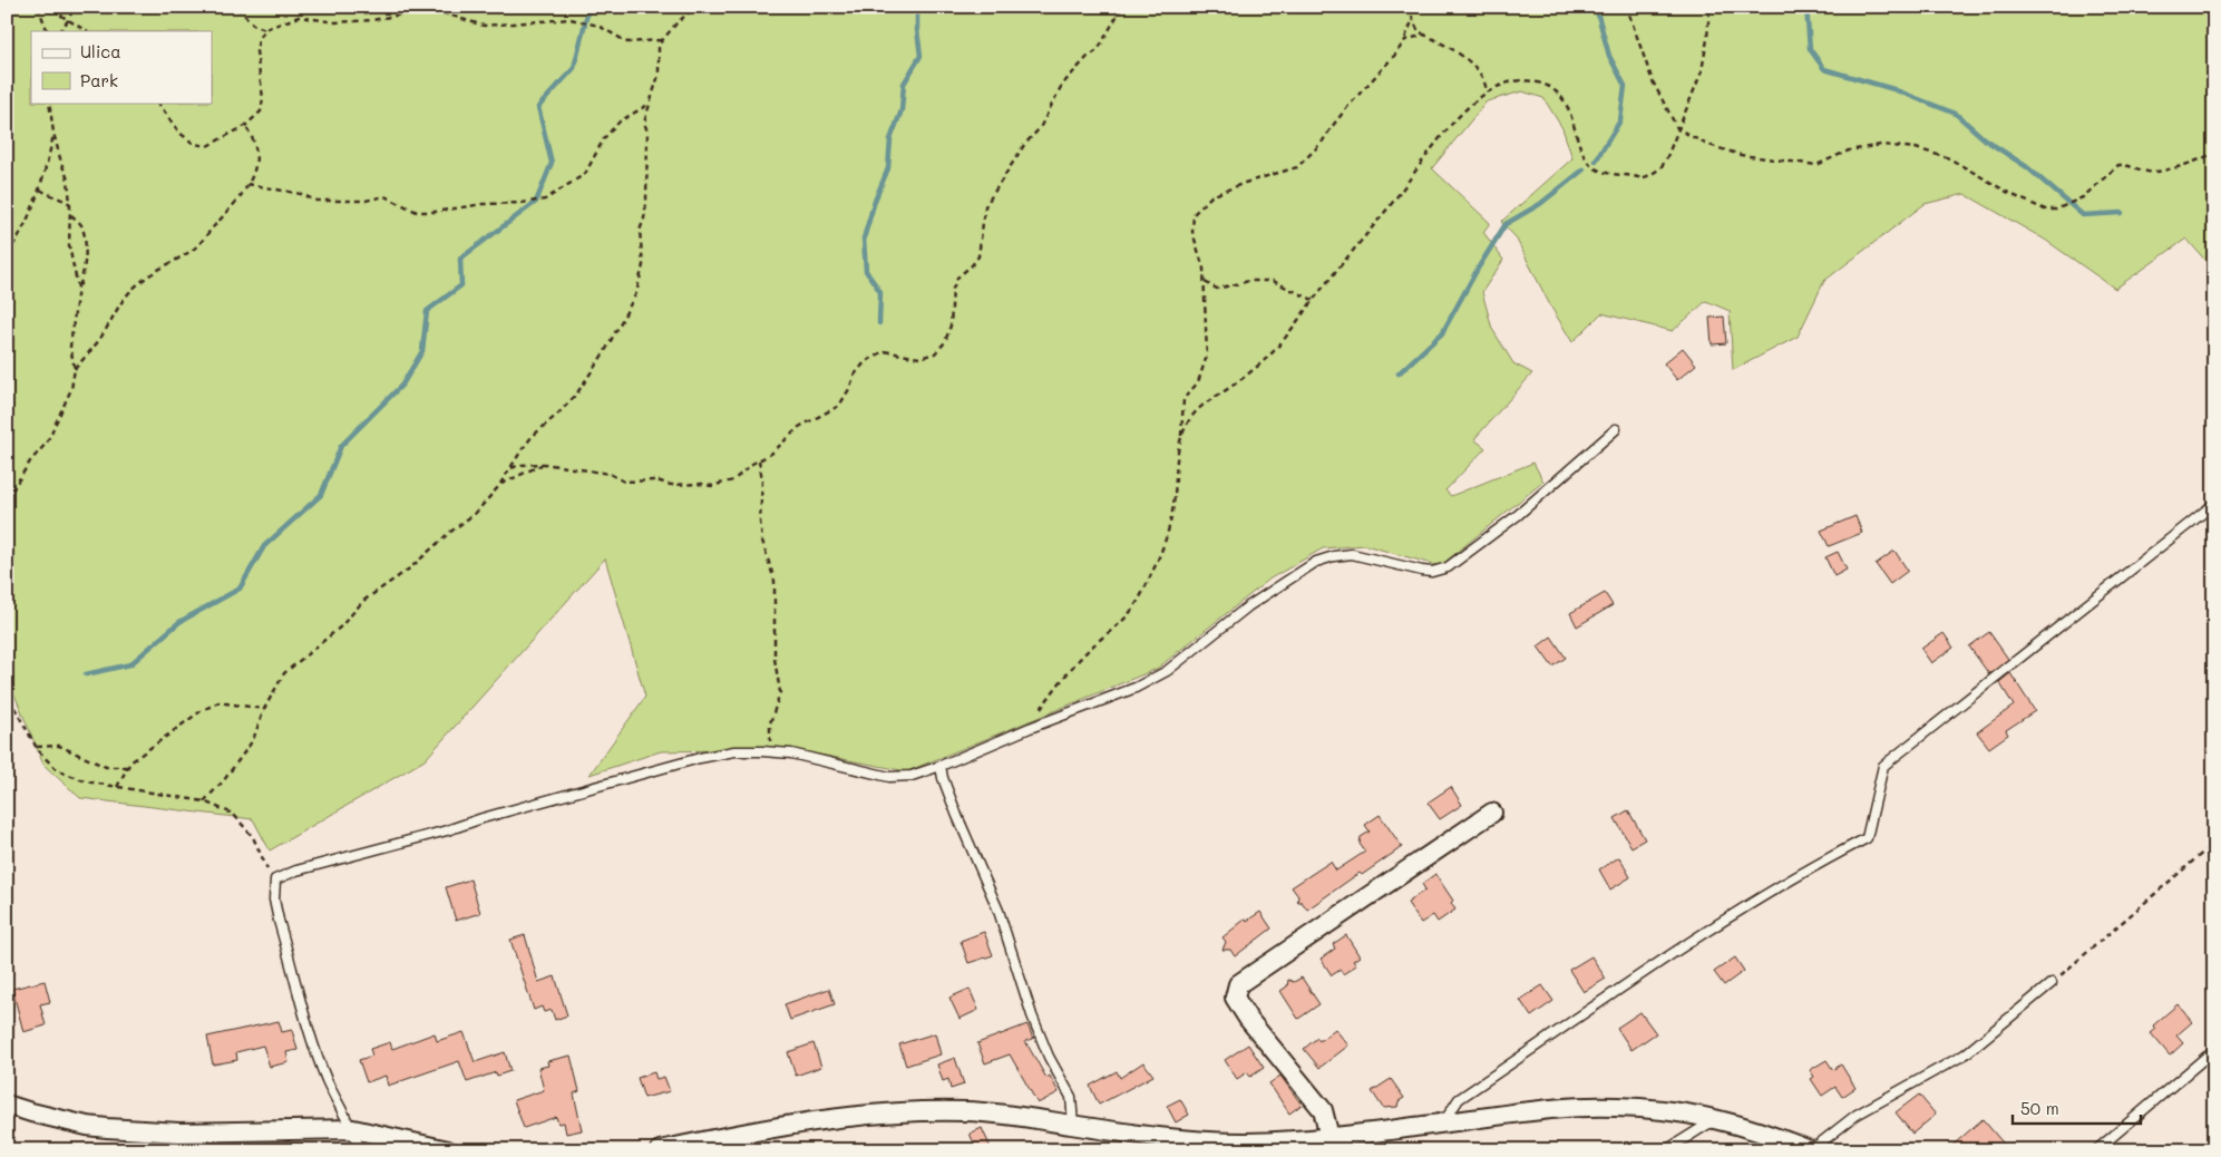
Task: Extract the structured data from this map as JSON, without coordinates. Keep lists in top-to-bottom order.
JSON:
{
  "legend": ["Ulica", "Park"],
  "scale_bar": "50 m"
}
